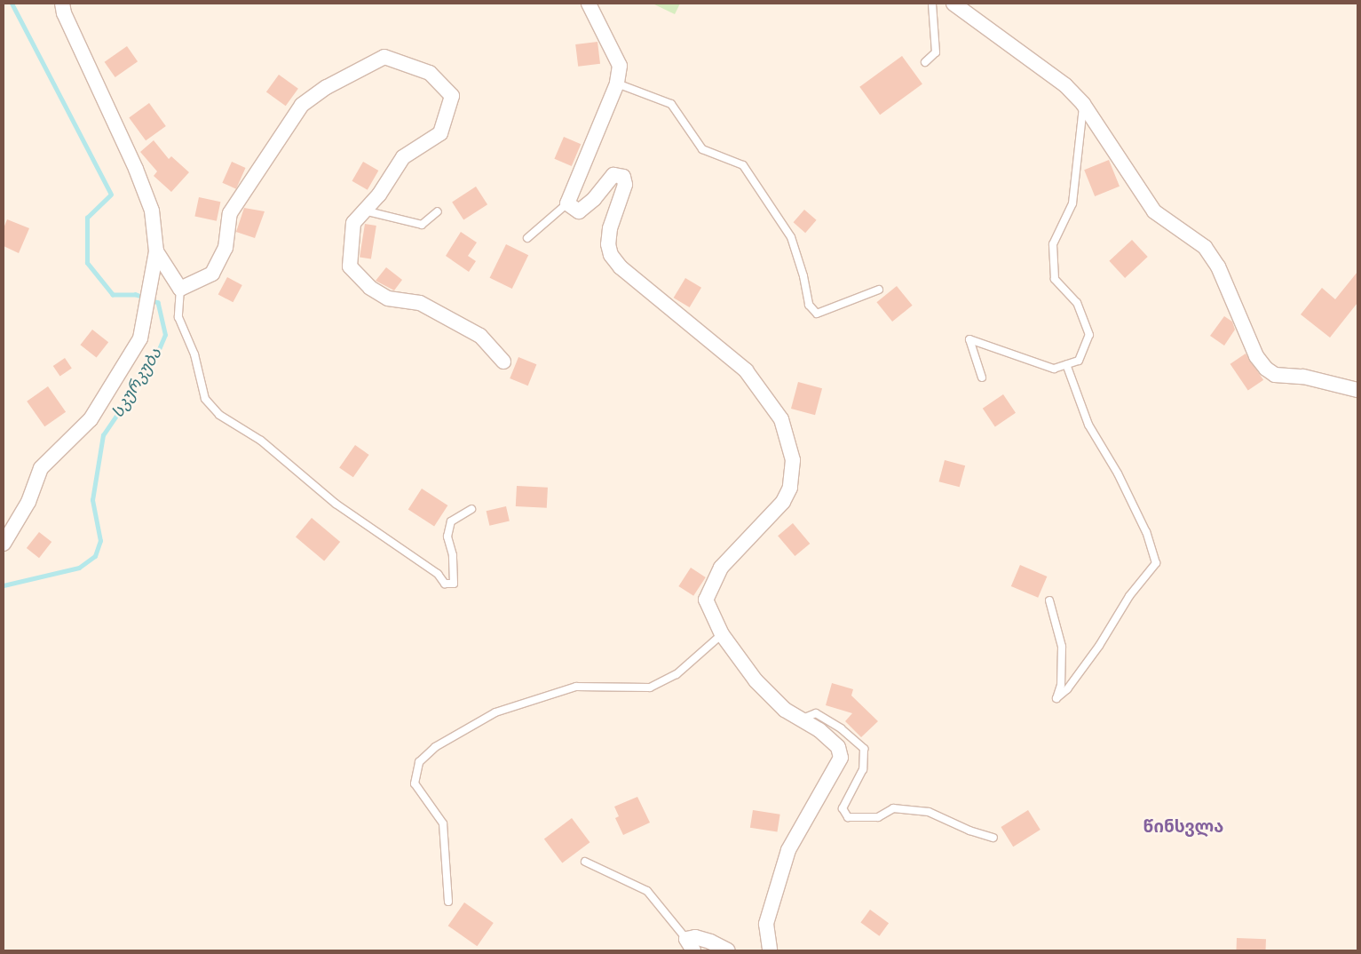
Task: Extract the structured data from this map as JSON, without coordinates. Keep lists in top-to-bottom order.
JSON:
{
  "districts": ["წინსვლა"],
  "water": ["სკურკუბა"]
}
